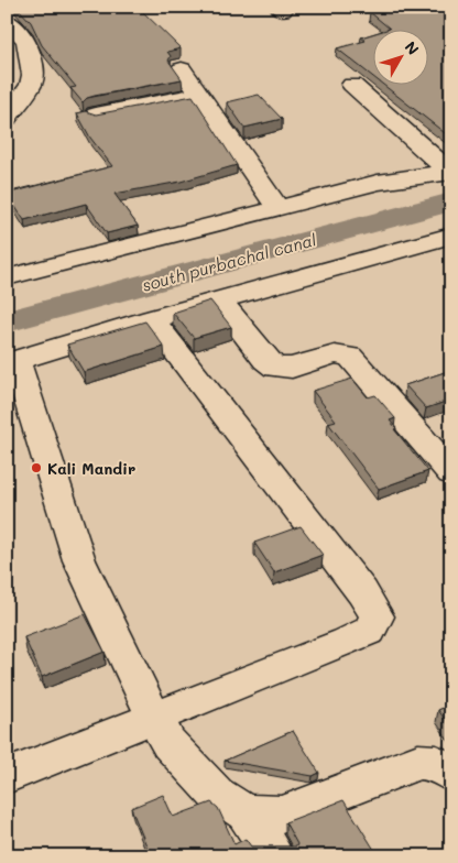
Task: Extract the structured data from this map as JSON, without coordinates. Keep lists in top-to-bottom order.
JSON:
{
  "water": ["south purbachal canal"],
  "places": ["Kali Mandir"],
  "north": "top right"
}
